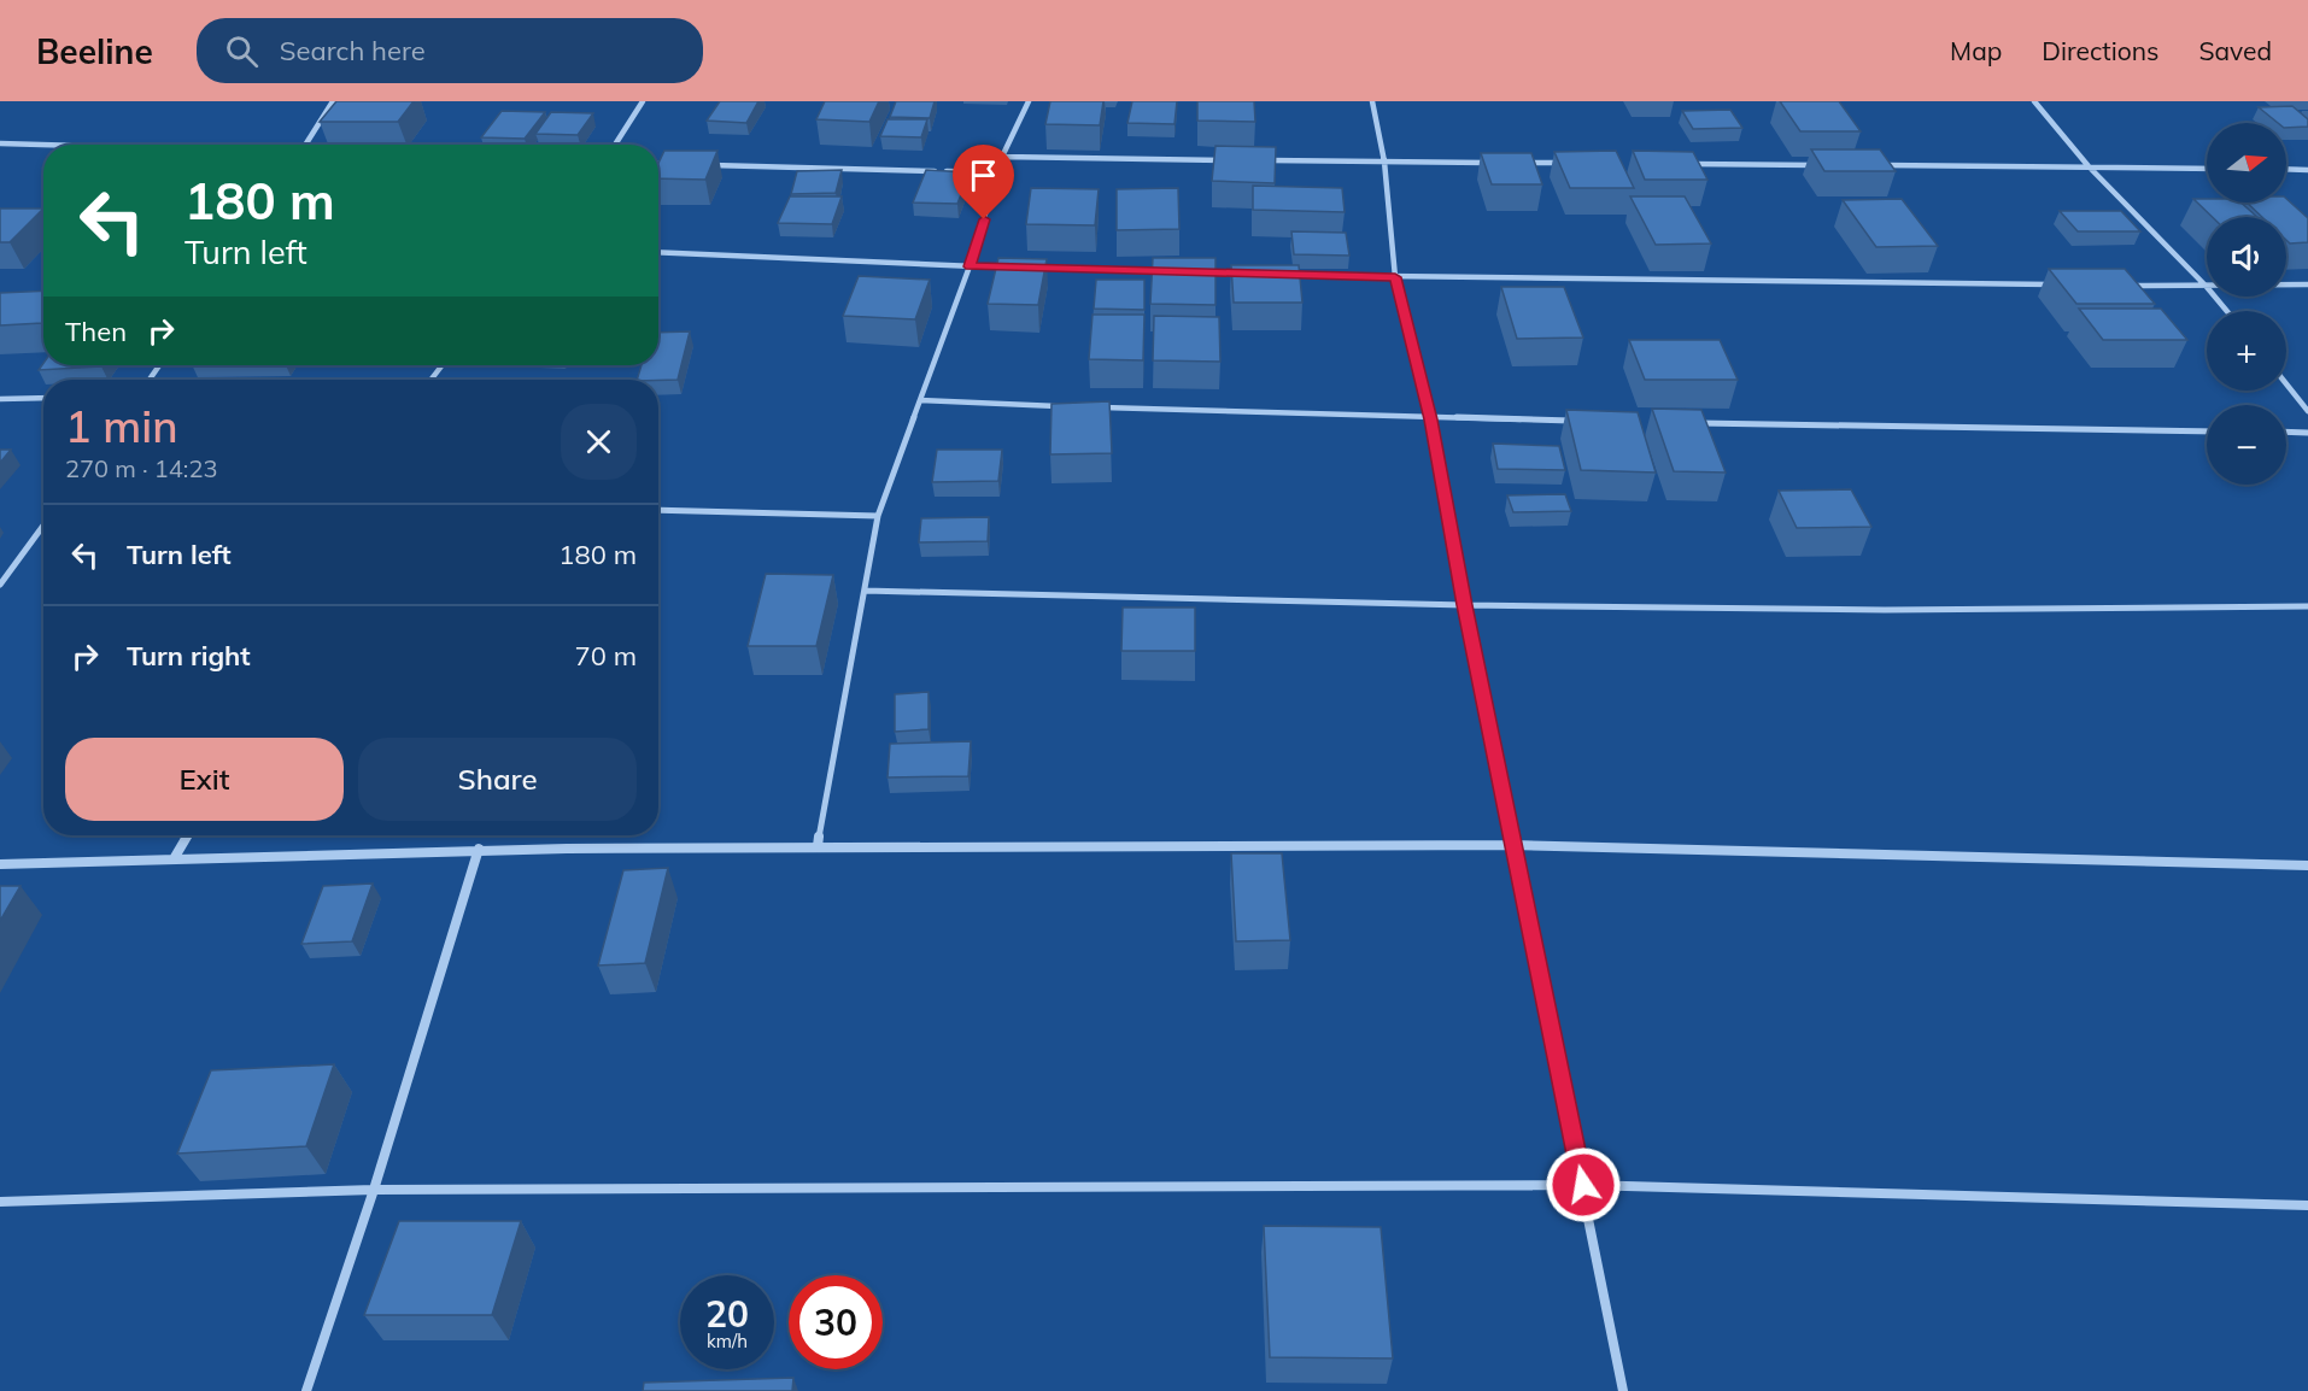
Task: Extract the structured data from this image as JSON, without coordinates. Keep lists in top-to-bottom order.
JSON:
{
  "north": "right",
  "page": {
    "header": "Beeline",
    "search": "Search here",
    "nav": ["Map", "Directions", "Saved"],
    "map_buttons": ["+", "−"],
    "turn": ["180 m", "Turn left"],
    "then": "Then",
    "heading": ["1 min", "270 m · 14:23"],
    "list": [
      {
        "name": "Turn left",
        "value": "180 m"
      },
      {
        "name": "Turn right",
        "value": "70 m"
      }
    ],
    "buttons": ["Exit", "Share"],
    "speed": "20 km/h",
    "limit": "30"
  }
}
